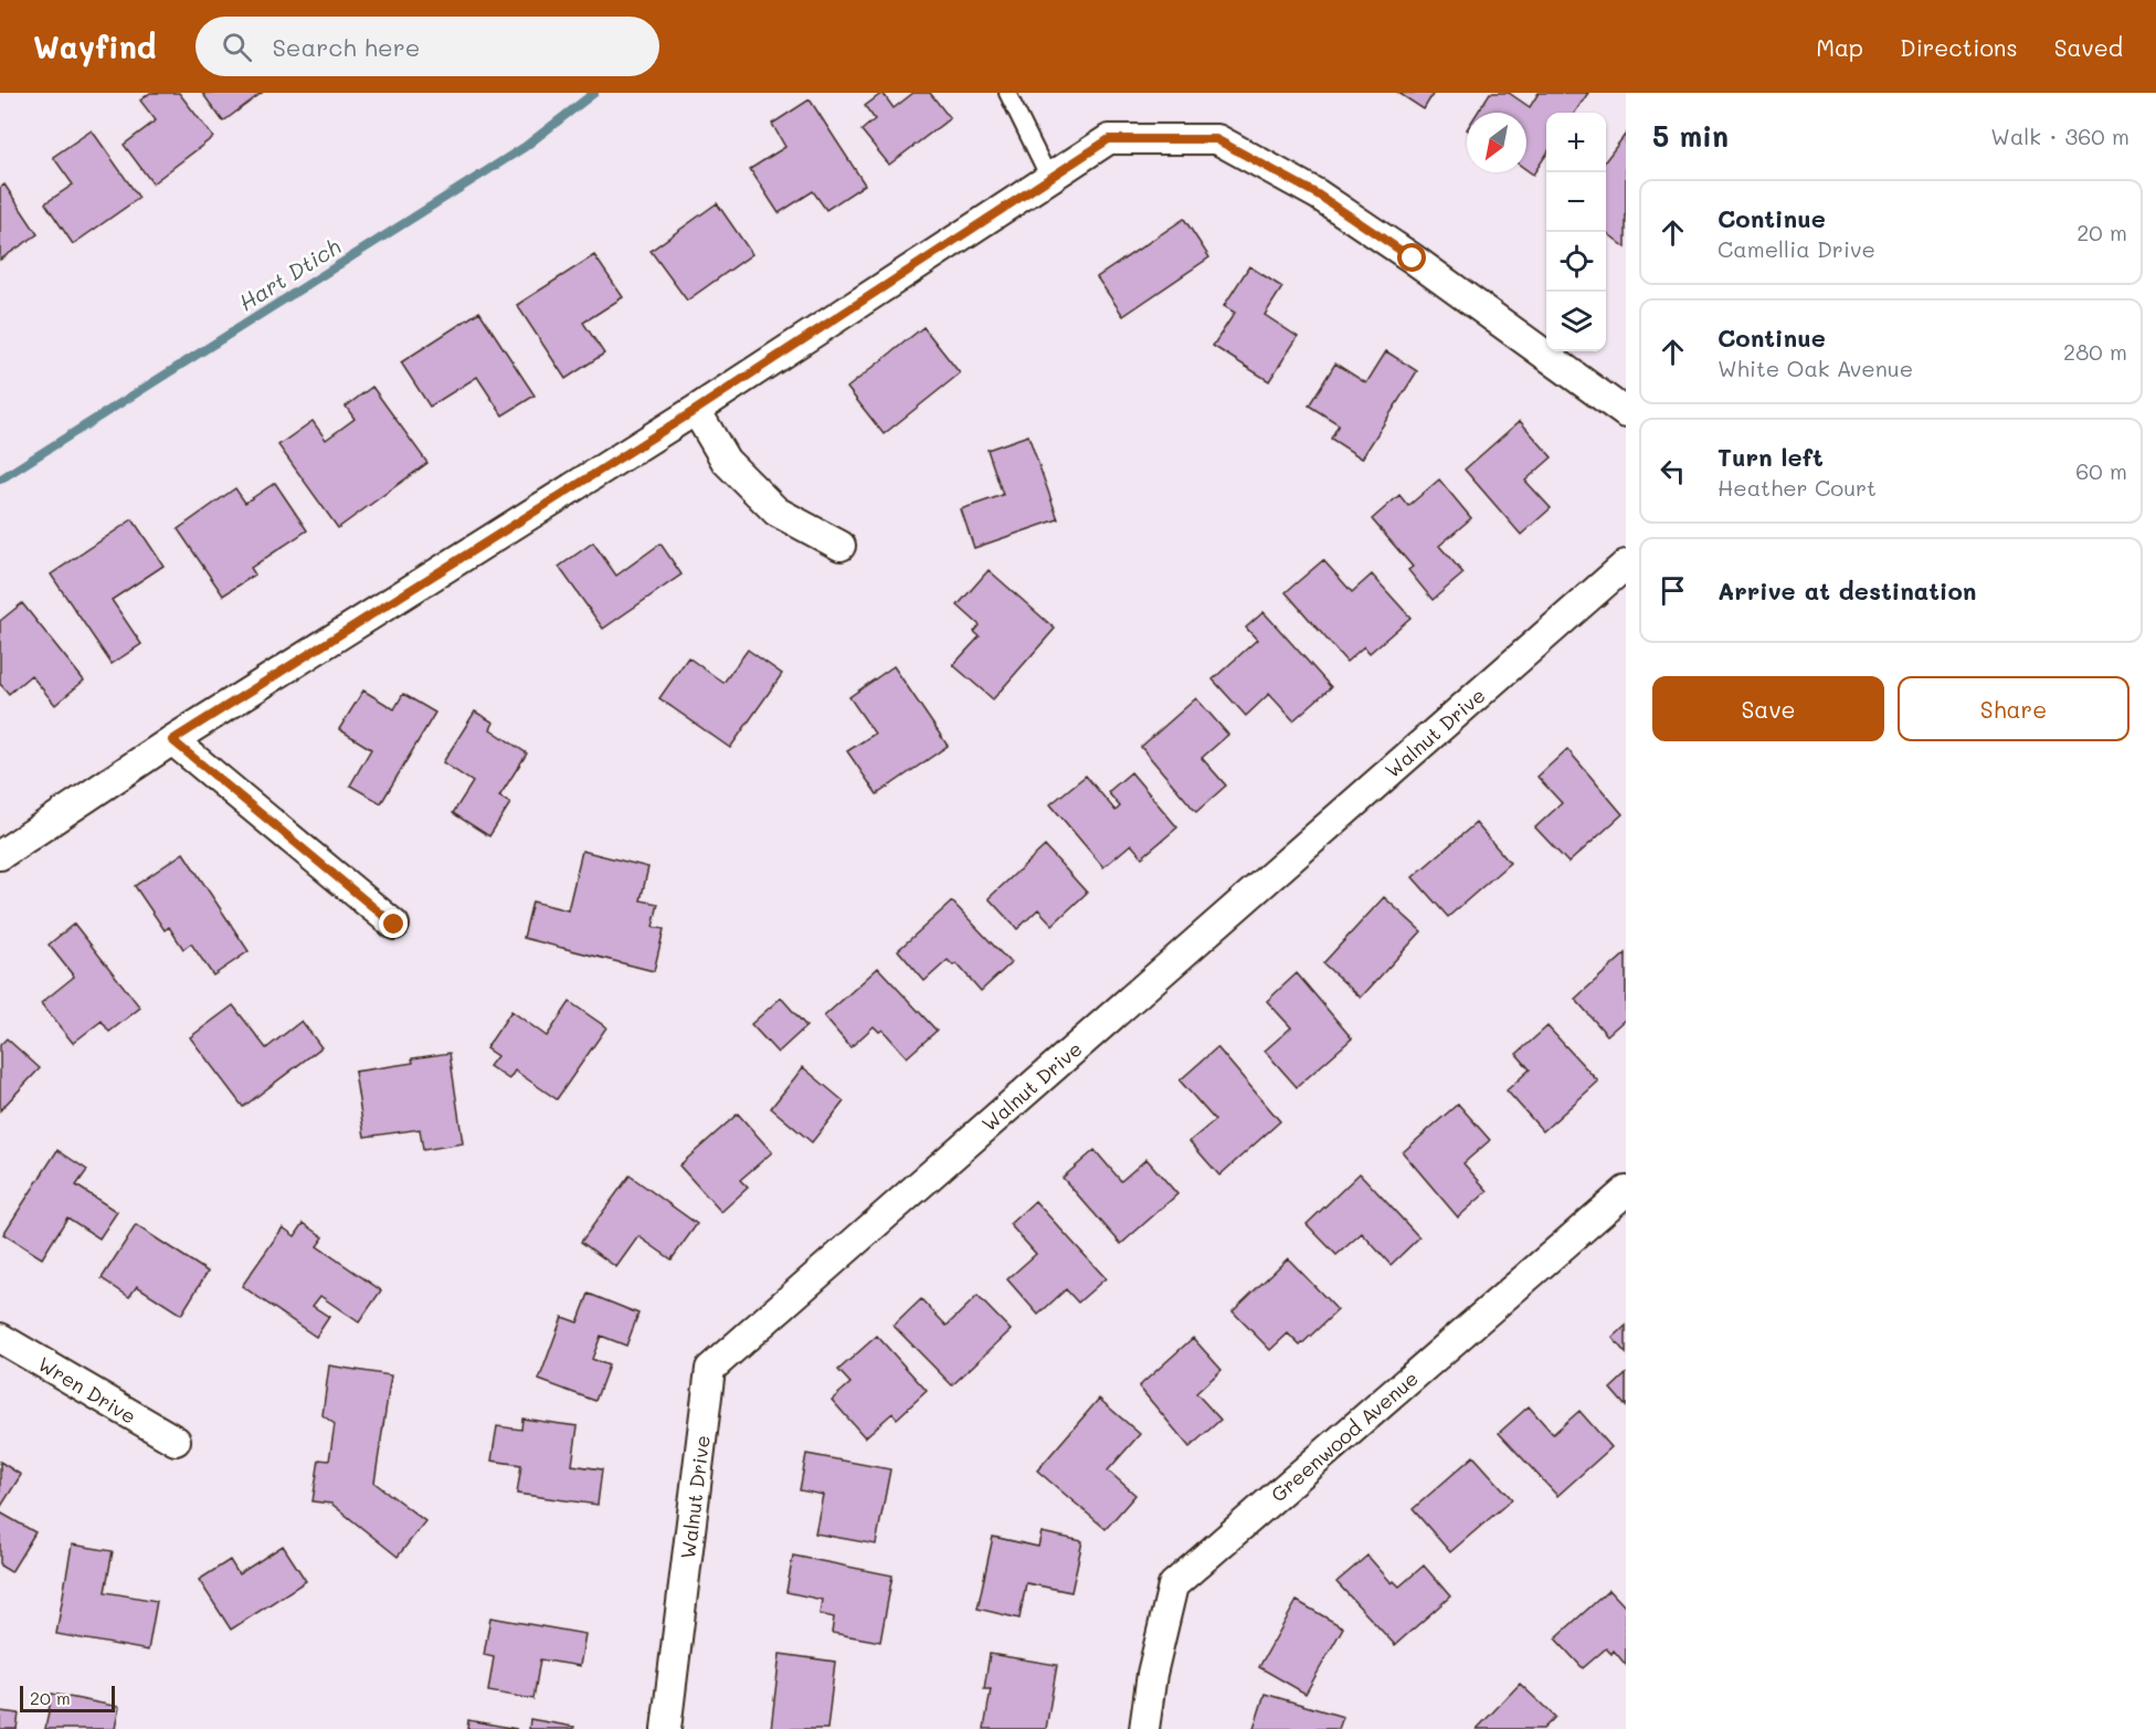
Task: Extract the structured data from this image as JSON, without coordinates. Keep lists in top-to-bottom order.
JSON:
{
  "streets": {
    "street": ["Walnut Drive", "Wren Drive", "Greenwood Avenue"]
  },
  "water": ["Hart Dtich"],
  "scale_bar": "20 m",
  "north": "bottom left",
  "page": {
    "header": "Wayfind",
    "search": "Search here",
    "nav": ["Map", "Directions", "Saved"],
    "heading": ["5 min", "Walk · 360 m"],
    "map_buttons": ["+", "−"],
    "list": [
      ["Continue", "Camellia Drive", "20 m"],
      ["Continue", "White Oak Avenue", "280 m"],
      ["Turn left", "Heather Court", "60 m"],
      "Arrive at destination"
    ],
    "buttons": ["Save", "Share"],
    "scale": "20 m"
  }
}
